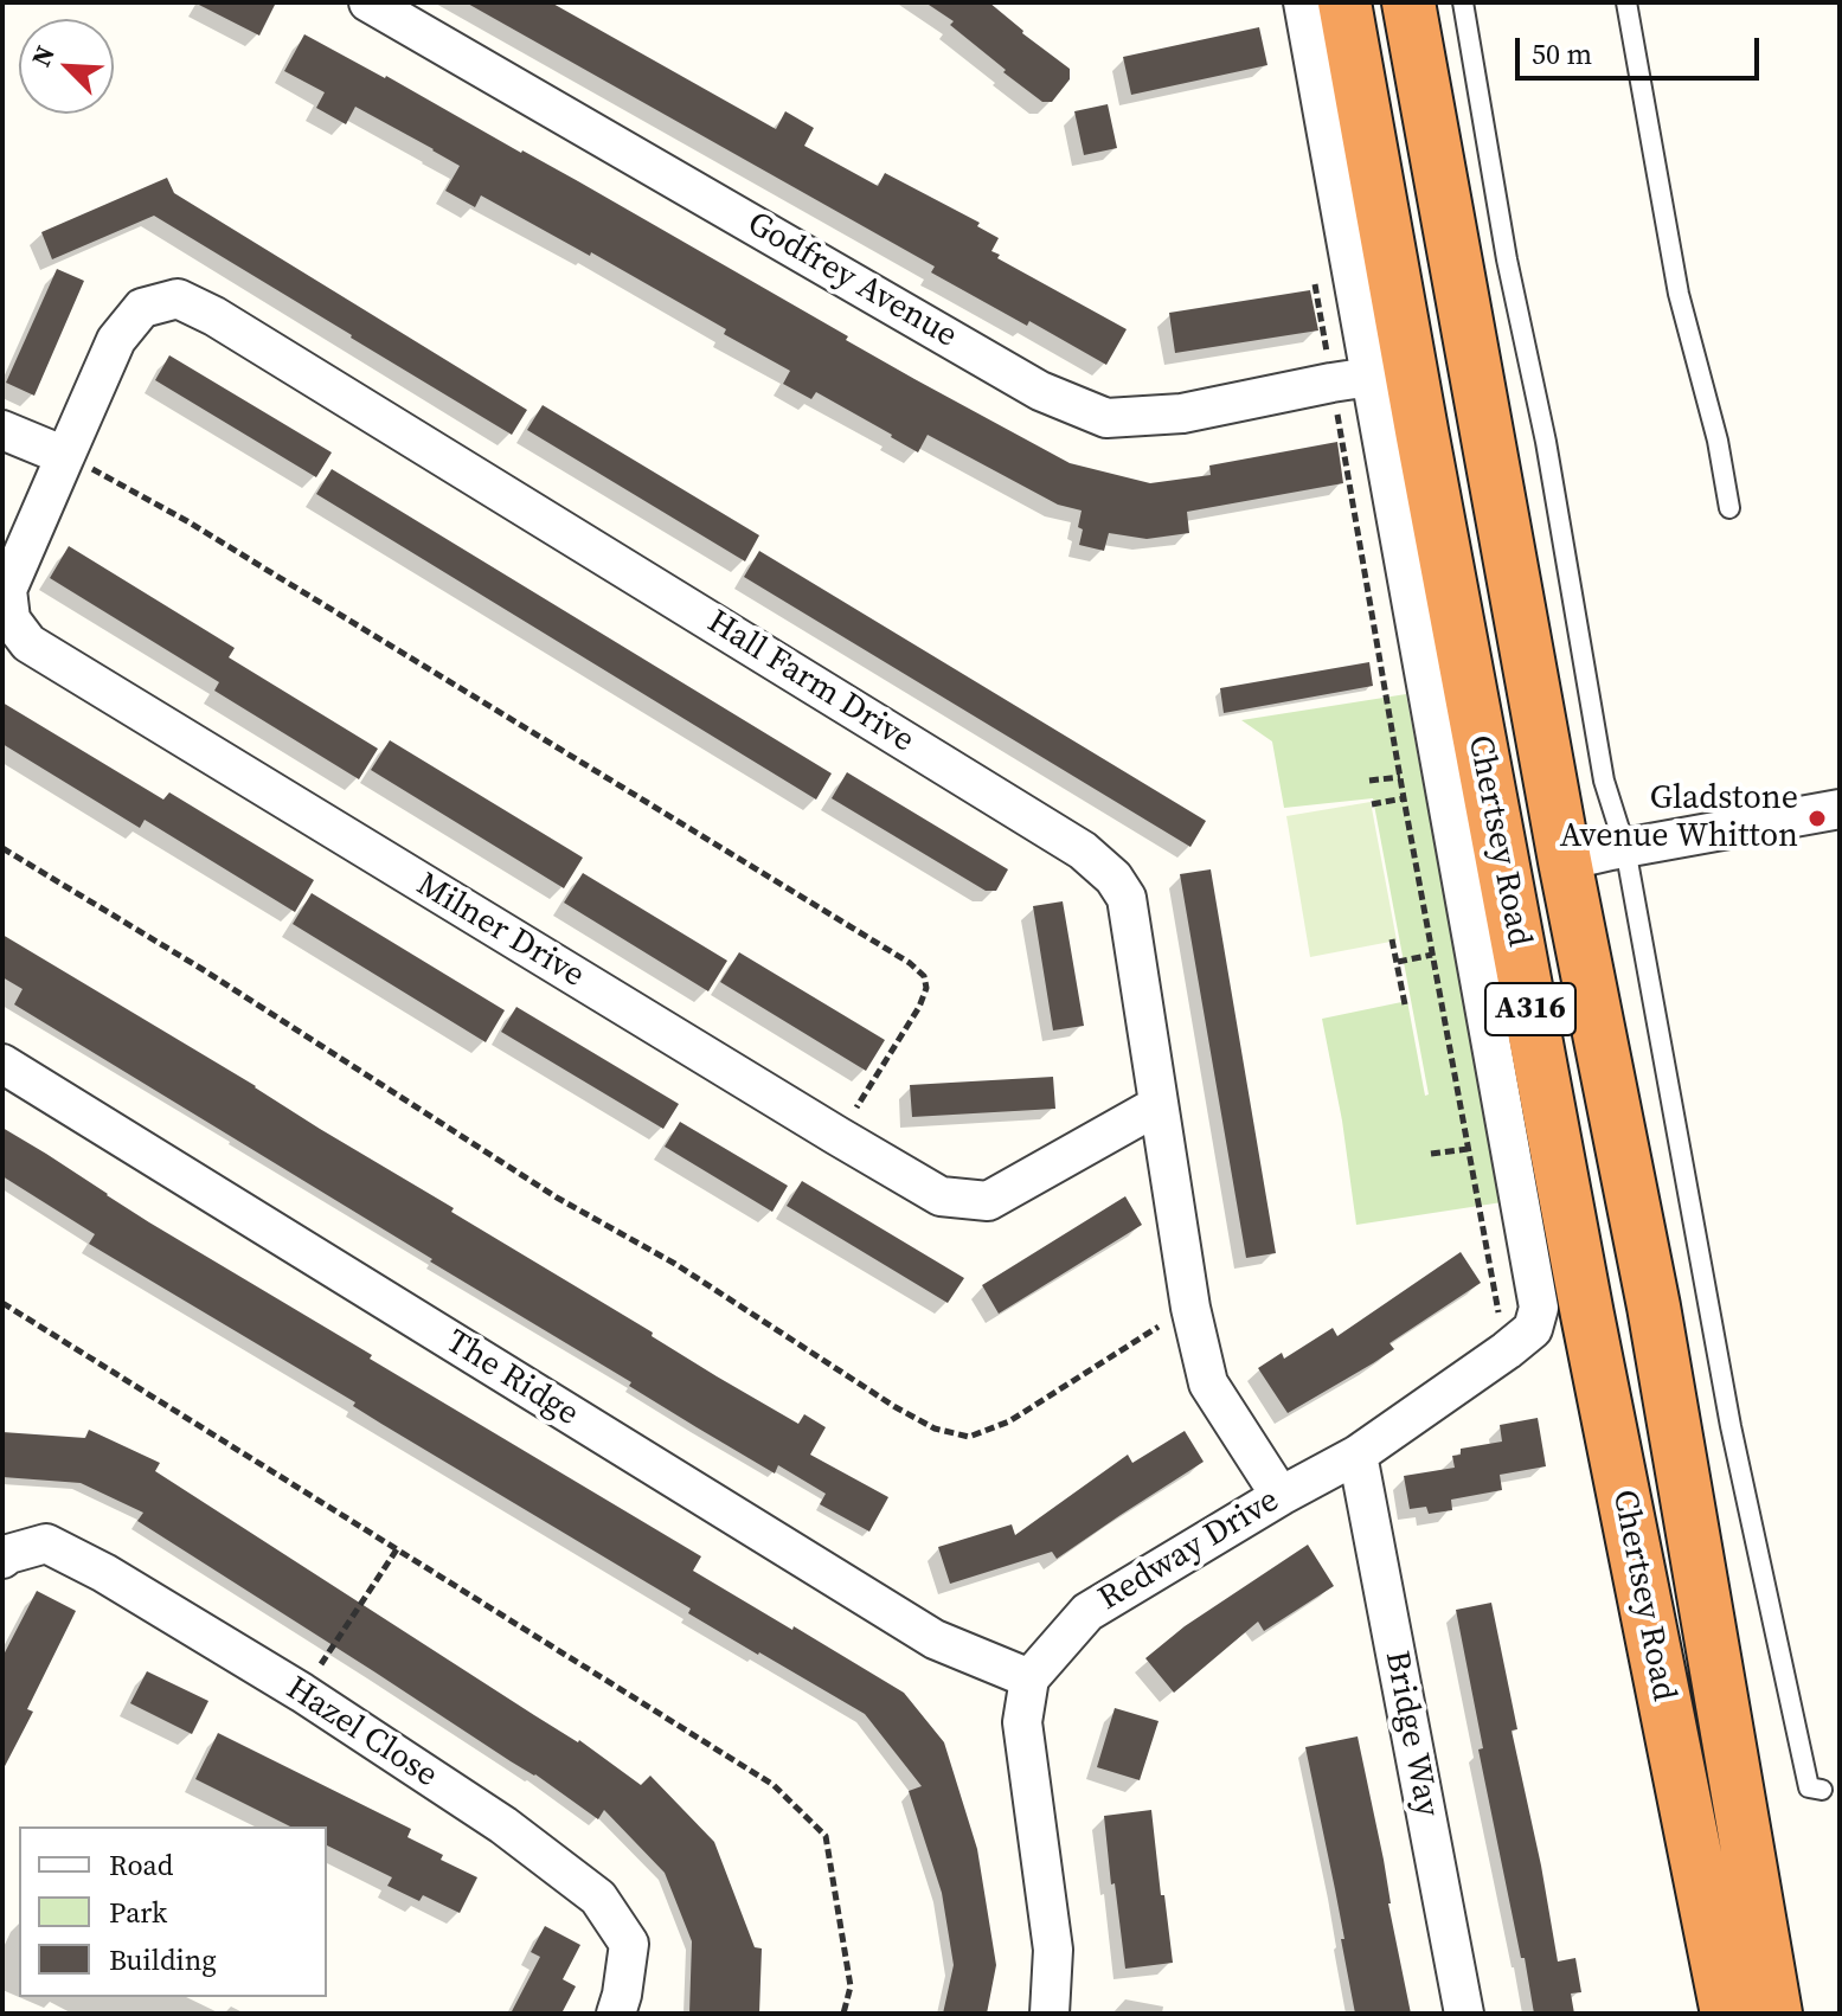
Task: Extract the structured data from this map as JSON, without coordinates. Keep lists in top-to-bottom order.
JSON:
{
  "streets": {
    "highway": ["Chertsey Road", "A316"],
    "street": [
      "Godfrey Avenue",
      "Hall Farm Drive",
      "Milner Drive",
      "The Ridge",
      "Redway Drive",
      "Hazel Close",
      "Bridge Way"
    ]
  },
  "crossings": [
    ["Godfrey Avenue", "Redway Drive"],
    ["Hall Farm Drive", "Milner Drive"],
    ["Hall Farm Drive", "Redway Drive"],
    ["The Ridge", "Redway Drive"],
    ["Redway Drive", "Bridge Way"]
  ],
  "places": ["Gladstone Avenue Whitton"],
  "legend": ["Road", "Park", "Building"],
  "scale_bar": "50 m",
  "north": "top left"
}
